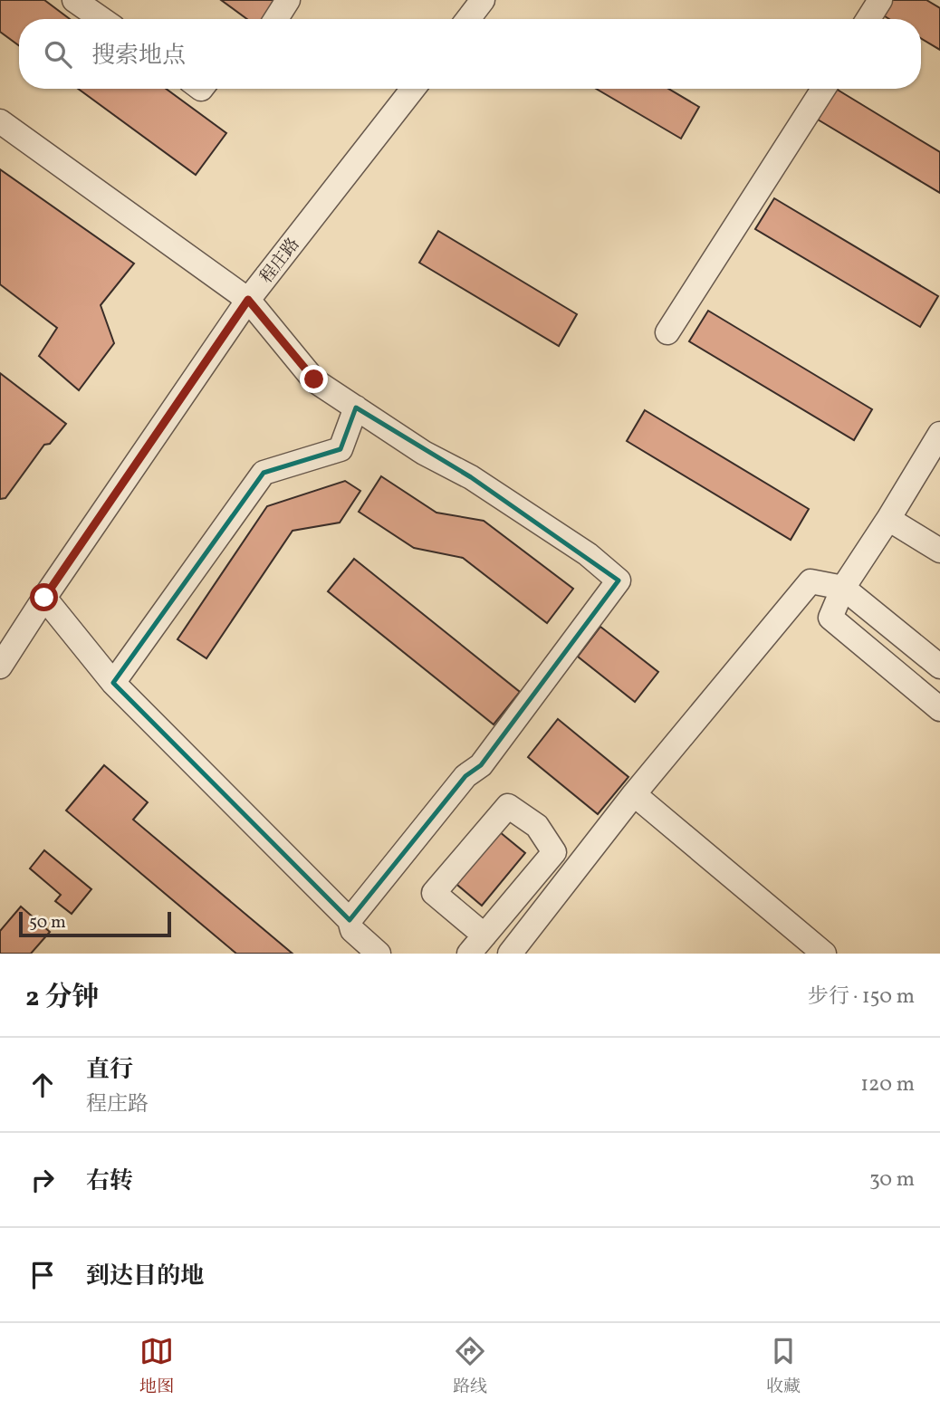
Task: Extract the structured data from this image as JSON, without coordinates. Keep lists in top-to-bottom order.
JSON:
{
  "streets": {
    "street": ["程庄路"]
  },
  "scale_bar": "50 m",
  "page": {
    "search": "搜索地点",
    "scale": "50 m",
    "heading": ["2 分钟", "步行 · 150 m"],
    "list": [
      ["直行", "程庄路", "120 m"],
      ["右转", "30 m"],
      "到达目的地"
    ],
    "nav": ["地图", "路线", "收藏"]
  }
}
